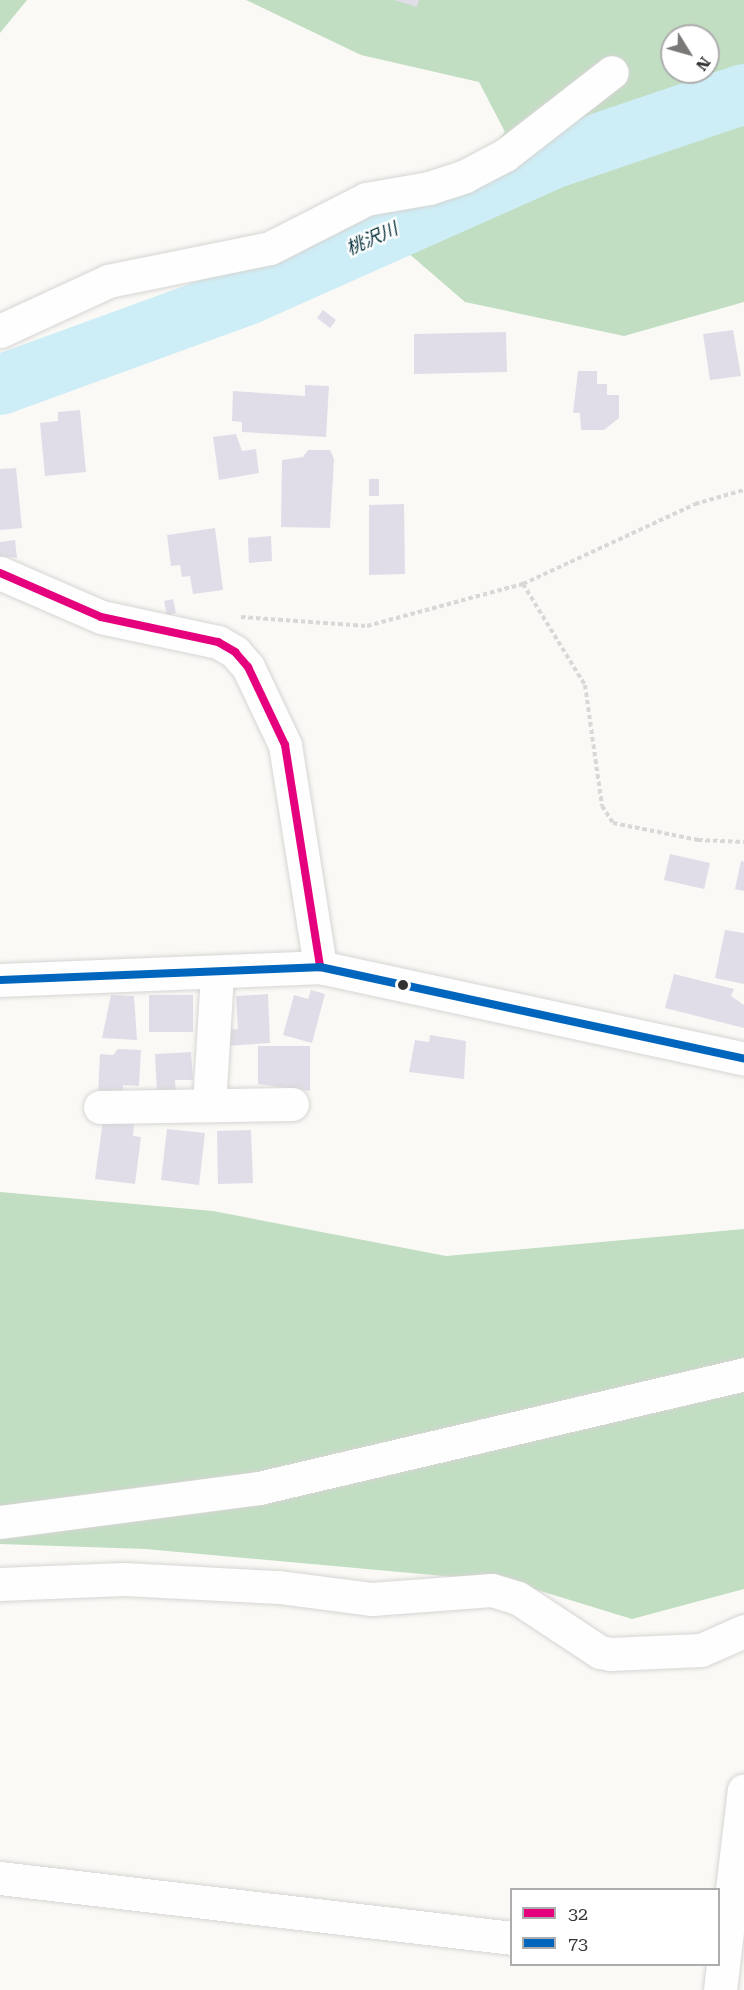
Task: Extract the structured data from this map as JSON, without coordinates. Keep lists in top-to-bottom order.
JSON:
{
  "water": ["桃沢川"],
  "lines": ["transit line 32", "transit line 73"],
  "legend": ["32", "73"],
  "north": "bottom right"
}
